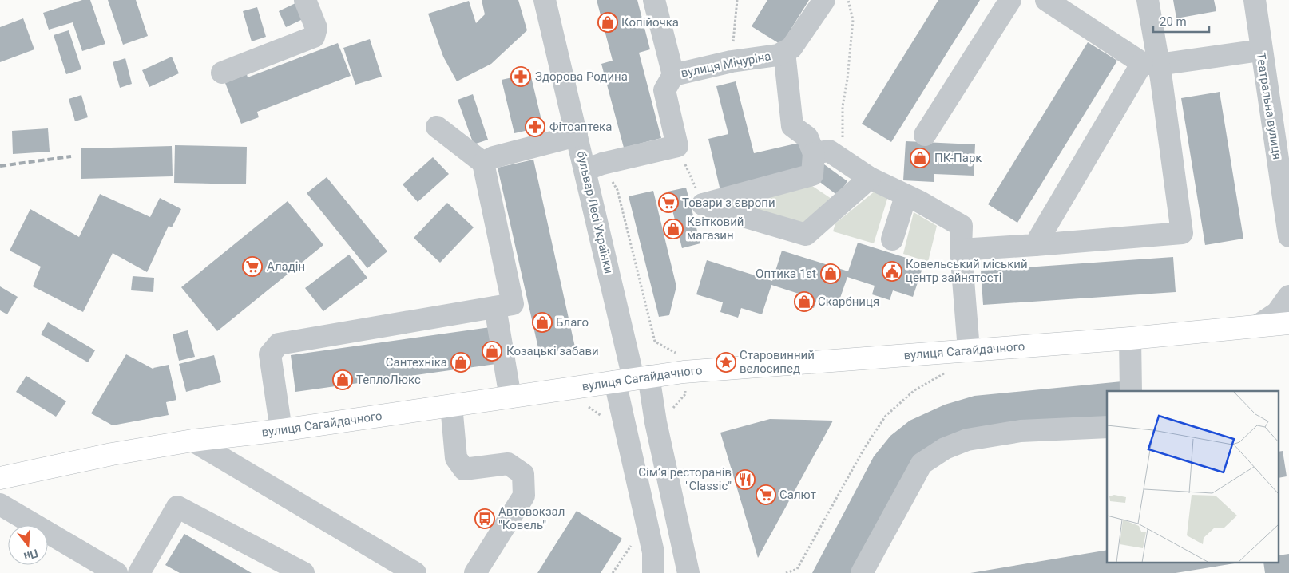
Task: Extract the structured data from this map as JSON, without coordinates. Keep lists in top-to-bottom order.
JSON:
{
  "streets": {
    "main road": ["вулиця Сагайдачного"],
    "street": ["вулиця Мічуріна", "Театральна вулиця", "бульвар Лесі Українки"]
  },
  "crossings": [
    ["бульвар Лесі Українки", "вулиця Сагайдачного"]
  ],
  "places": {
    "shop": [
      "Копійочка",
      "ПК-Парк",
      "Квітковий магазин",
      "Оптика 1st",
      "Скарбниця",
      "Благо",
      "Козацькі забави",
      "Сантехніка",
      "ТеплоЛюкс"
    ],
    "pharmacy": ["Здорова Родина", "Фітоаптека"],
    "supermarket": ["Товари з європи", "Аладін", "Салют"],
    "public building": ["Ковельський міський центр зайнятості"],
    "place": ["Старовинний велосипед"],
    "restaurant": ["Сім’я ресторанів \"Classic\""],
    "bus stop": ["Автовокзал \"Ковель\""]
  },
  "scale_bar": "20 m",
  "north": "bottom"
}
